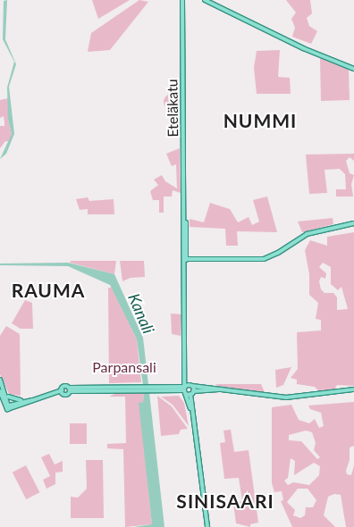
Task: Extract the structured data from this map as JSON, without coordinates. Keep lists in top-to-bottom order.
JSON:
{
  "streets": {
    "main road": ["Eteläkatu"]
  },
  "districts": ["NUMMI", "RAUMA", "SINISAARI"],
  "water": ["Kanali"],
  "parks": ["Parpansali"]
}
